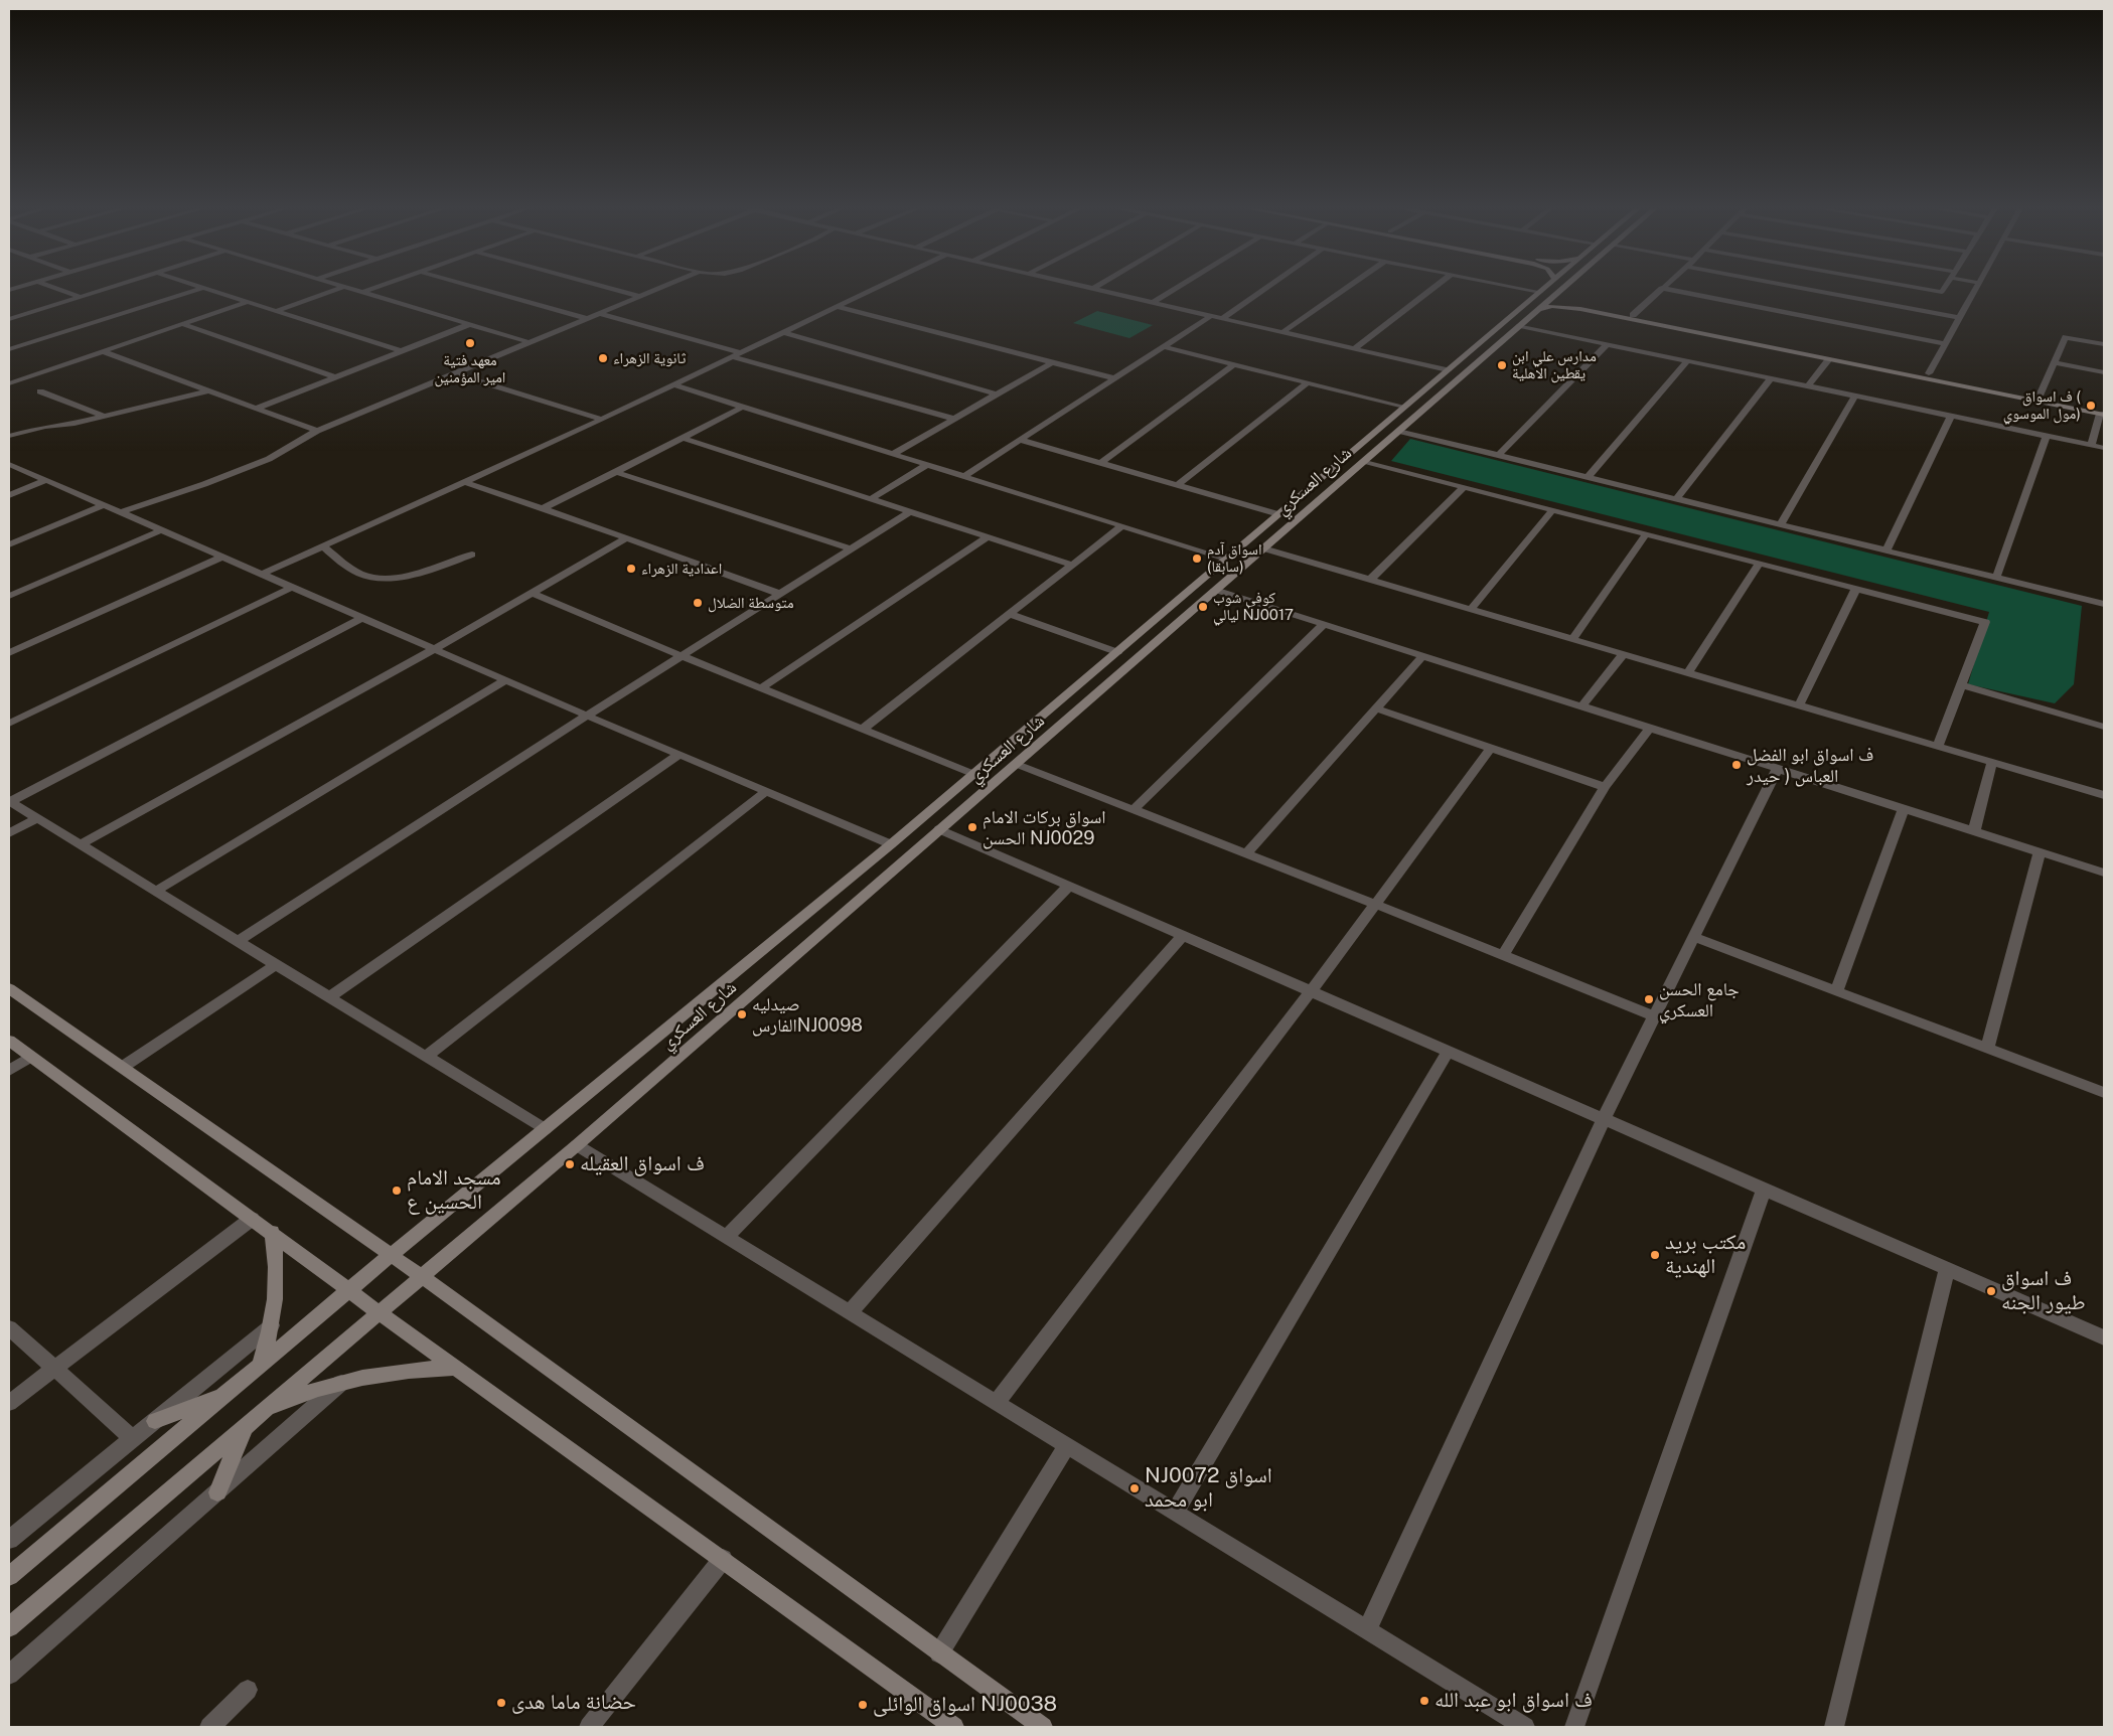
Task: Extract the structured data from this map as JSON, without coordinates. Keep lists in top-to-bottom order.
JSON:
{
  "streets": {
    "main road": ["شارع العسكري"]
  },
  "places": [
    "معهد فتية امير المؤمنين",
    "ثانوية الزهراء",
    "مدارس علي ابن يقطين الاهلية",
    "ف اسواق ( مول الموسوي)",
    "اسواق آدم (سابقا)",
    "اعدادية الزهراء",
    "متوسطة الضلال",
    "كوفي شوب ليالي NJ0017",
    "ف اسواق ابو الفضل العباس ( حيدر",
    "اسواق بركات الامام الحسن NJ0029",
    "جامع الحسن العسكري",
    "صيدليه الفارسNJ0098",
    "ف اسواق العقيله",
    "مسجد الامام الحسين ع",
    "مكتب بريد الهندية",
    "ف اسواق طيور الجنه",
    "NJ0072 اسواق ابو محمد",
    "ف اسواق ابو عبد الله",
    "حضانة ماما هدى",
    "اسواق الوائلی NJ0038"
  ]
}
